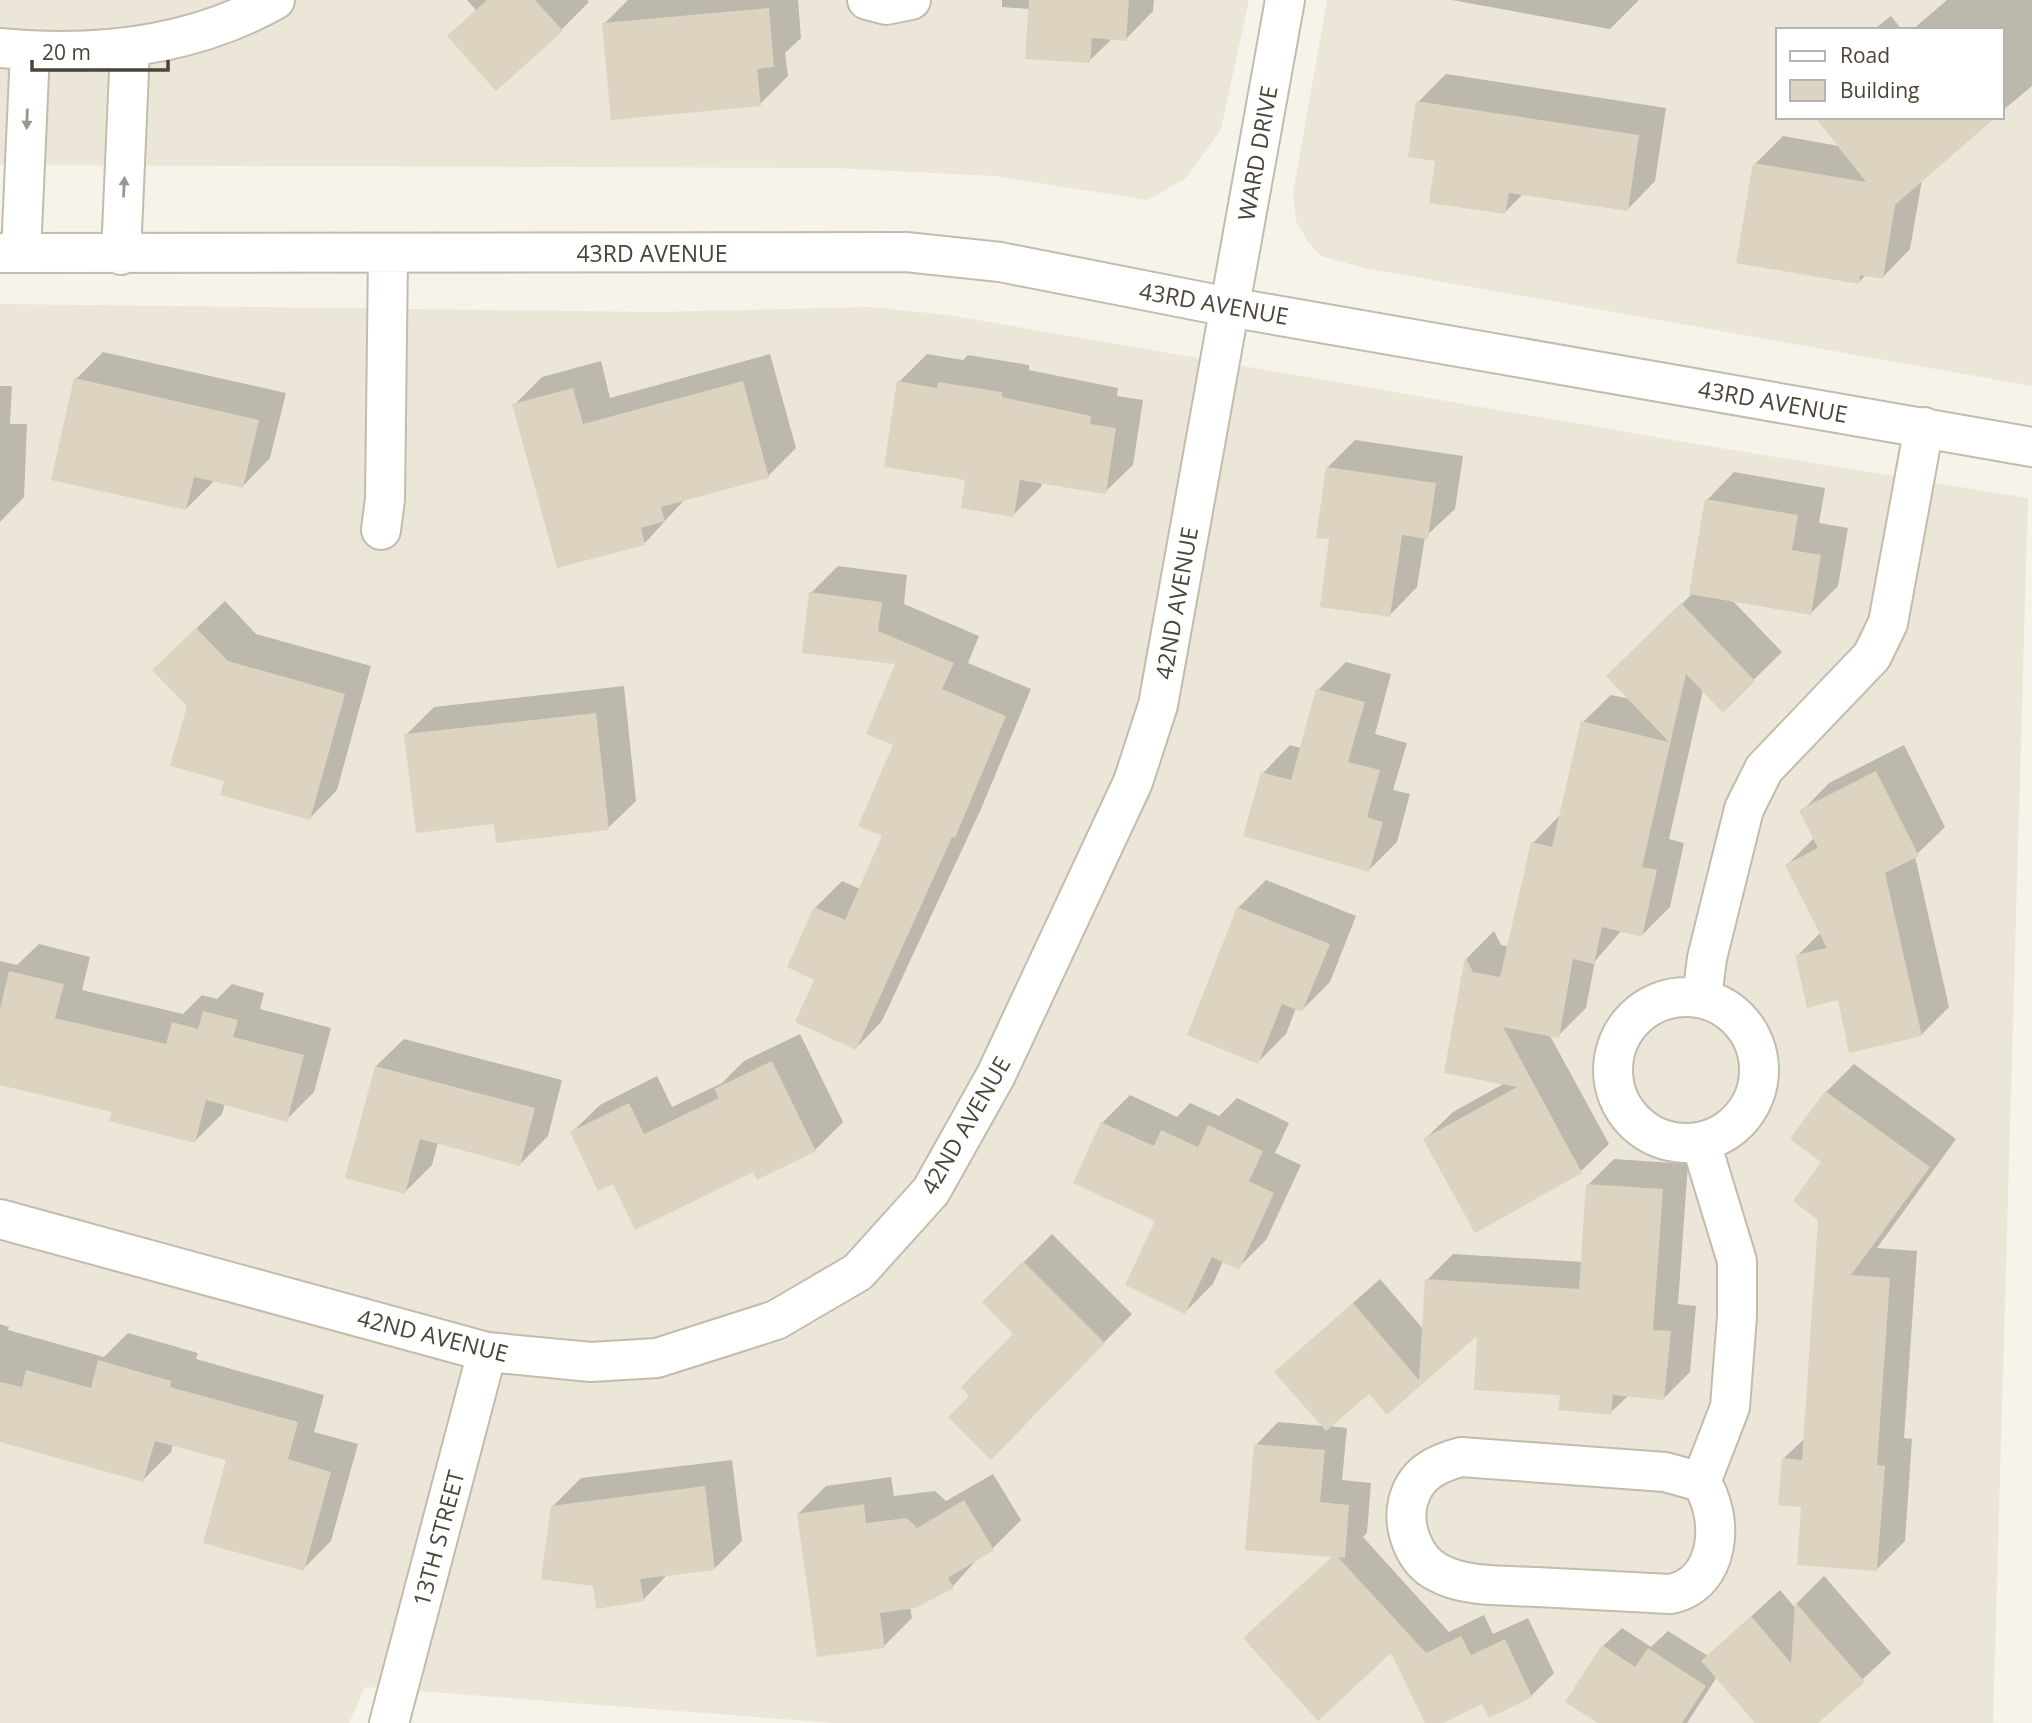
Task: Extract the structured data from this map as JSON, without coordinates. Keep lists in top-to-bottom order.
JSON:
{
  "streets": {
    "street": [
      "WARD DRIVE",
      "43RD AVENUE",
      "42ND AVENUE",
      "13TH STREET"
    ]
  },
  "crossings": [
    ["WARD DRIVE", "43RD AVENUE"],
    ["WARD DRIVE", "42ND AVENUE"],
    ["43RD AVENUE", "42ND AVENUE"],
    ["42ND AVENUE", "13TH STREET"]
  ],
  "legend": ["Road", "Building"],
  "scale_bar": "20 m"
}
